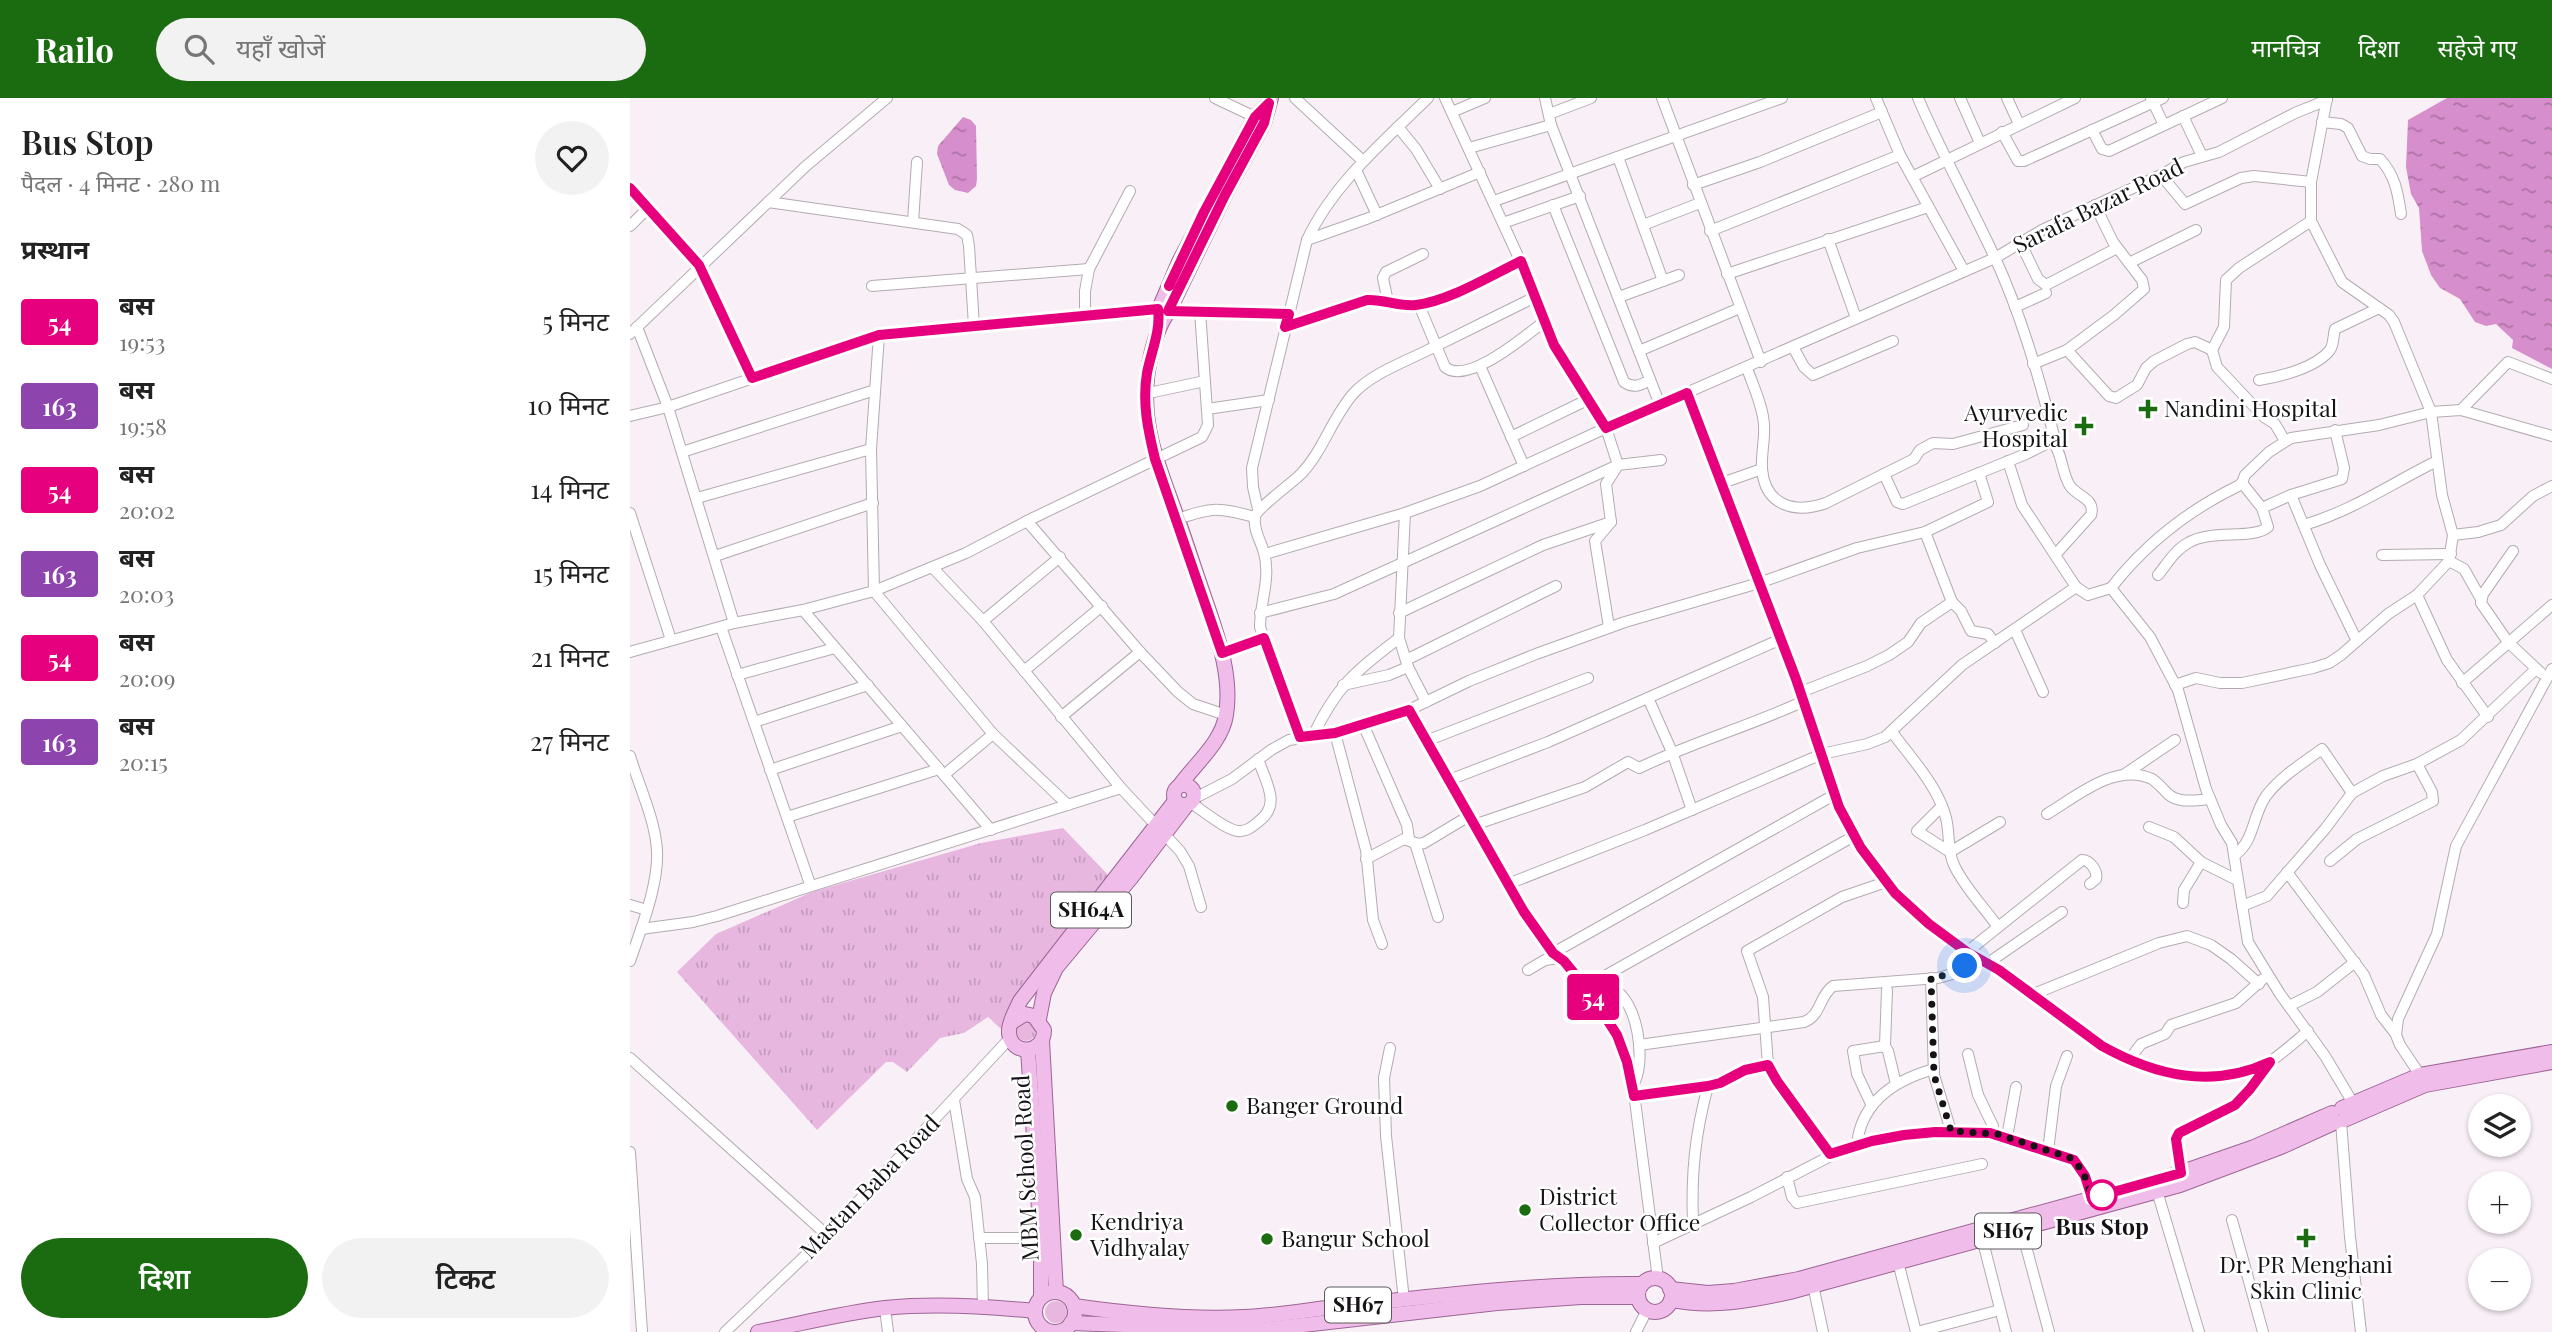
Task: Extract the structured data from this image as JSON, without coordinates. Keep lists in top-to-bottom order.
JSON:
{
  "streets": {
    "main road": ["SH64A", "MBM School Road", "SH67"],
    "street": ["Sarafa Bazar Road", "Mastan Baba Road"]
  },
  "crossings": [
    ["SH64A", "MBM School Road"],
    ["SH64A", "Mastan Baba Road"],
    ["MBM School Road", "Mastan Baba Road"],
    ["MBM School Road", "SH67"]
  ],
  "places": {
    "health": ["Nandini Hospital", "Ayurvedic Hospital", "Dr. PR Menghani Skin Clinic"],
    "other": [
      "Banger Ground",
      "Bus Stop",
      "District Collector Office",
      "Kendriya Vidhyalay",
      "Bangur School"
    ]
  },
  "lines": ["bus line 54"],
  "page": {
    "header": "Railo",
    "search": "यहाँ खोजें",
    "nav": ["मानचित्र", "दिशा", "सहेजे गए"],
    "heading": [
      ["Bus Stop", "पैदल · 4 मिनट · 280 m"],
      "प्रस्थान"
    ],
    "on_map": "54",
    "list": [
      {
        "mark": "54",
        "name": "बस",
        "note": "19:53",
        "value": "5 मिनट"
      },
      {
        "mark": "163",
        "name": "बस",
        "note": "19:58",
        "value": "10 मिनट"
      },
      {
        "mark": "54",
        "name": "बस",
        "note": "20:02",
        "value": "14 मिनट"
      },
      {
        "mark": "163",
        "name": "बस",
        "note": "20:03",
        "value": "15 मिनट"
      },
      {
        "mark": "54",
        "name": "बस",
        "note": "20:09",
        "value": "21 मिनट"
      },
      {
        "mark": "163",
        "name": "बस",
        "note": "20:15",
        "value": "27 मिनट"
      }
    ],
    "map_buttons": ["+", "−"],
    "buttons": ["दिशा", "टिकट"]
  }
}
